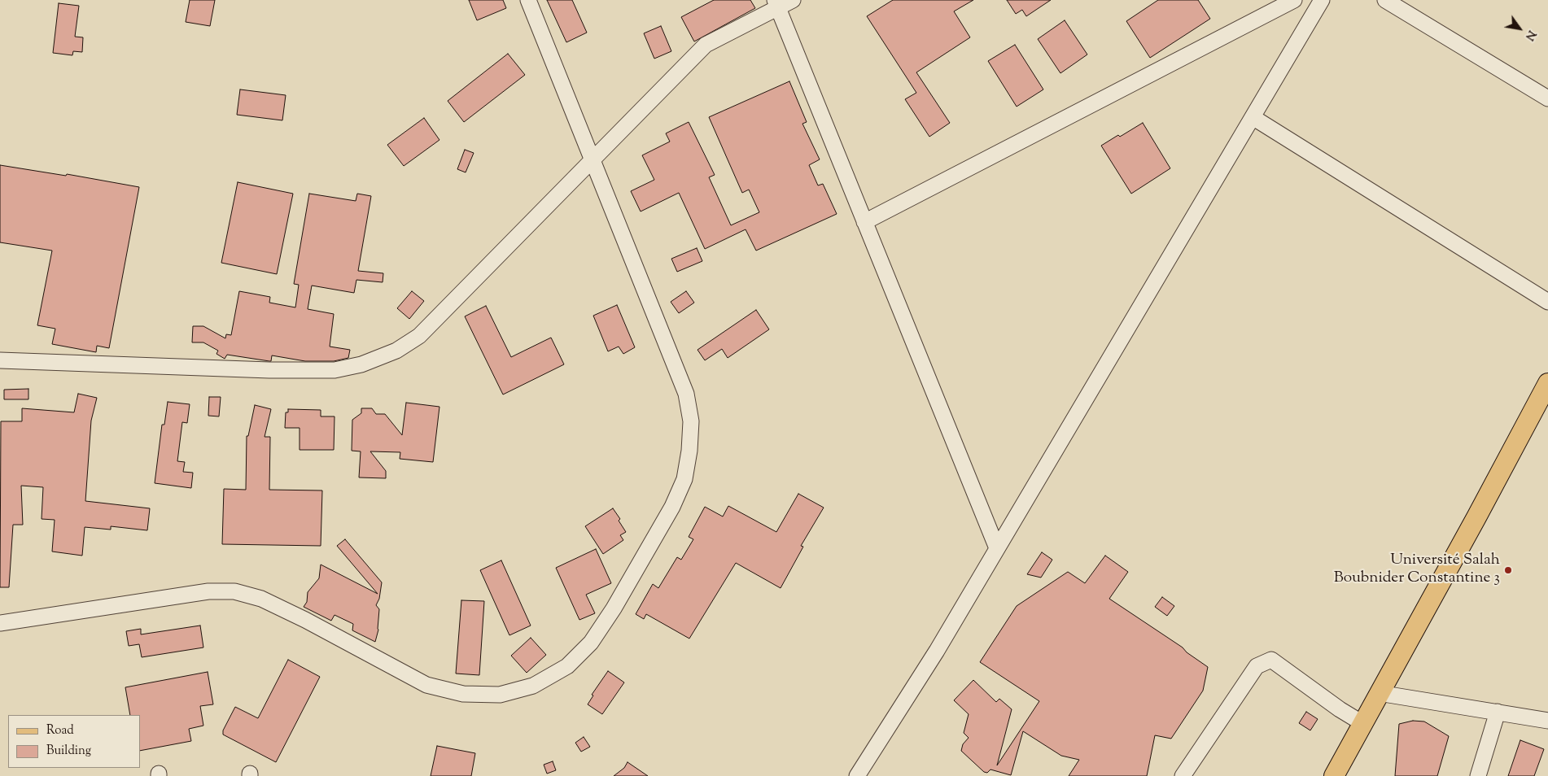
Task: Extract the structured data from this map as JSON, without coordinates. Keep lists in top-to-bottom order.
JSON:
{
  "places": ["Université Salah Boubnider Constantine 3"],
  "legend": ["Road", "Building"],
  "north": "bottom right"
}
